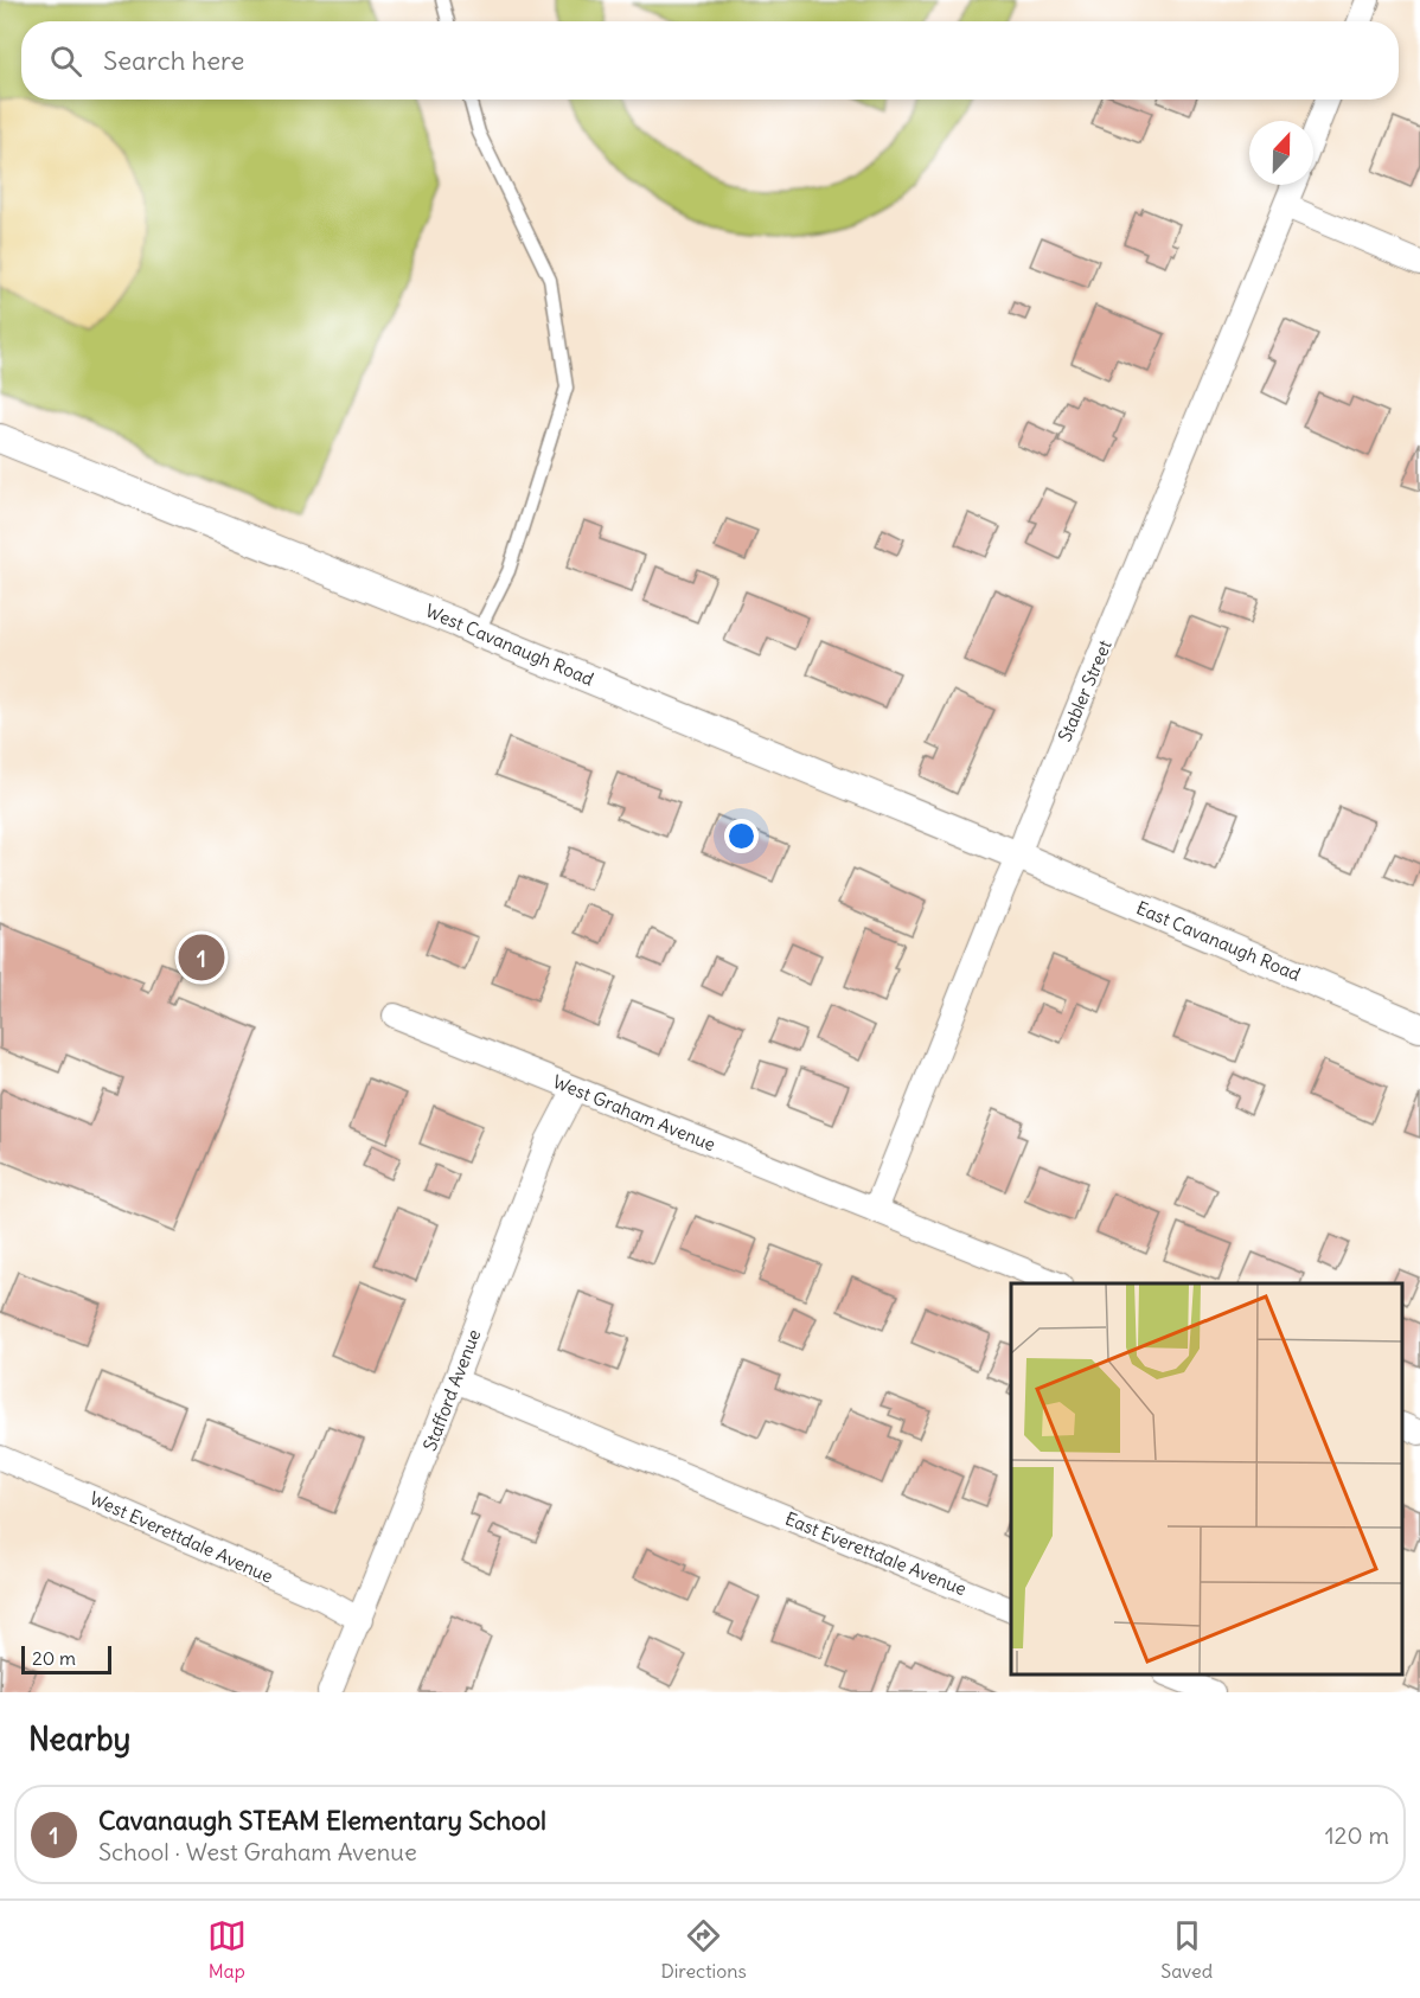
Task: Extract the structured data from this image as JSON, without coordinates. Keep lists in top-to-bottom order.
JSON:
{
  "streets": {
    "street": [
      "West Cavanaugh Road",
      "Stabler Street",
      "East Cavanaugh Road",
      "West Graham Avenue",
      "Stafford Avenue",
      "West Everettdale Avenue",
      "East Everettdale Avenue"
    ]
  },
  "crossings": [
    ["West Cavanaugh Road", "Stabler Street"],
    ["West Cavanaugh Road", "East Cavanaugh Road"],
    ["Stabler Street", "East Cavanaugh Road"],
    ["Stabler Street", "West Graham Avenue"],
    ["West Graham Avenue", "Stafford Avenue"],
    ["Stafford Avenue", "West Everettdale Avenue"],
    ["Stafford Avenue", "East Everettdale Avenue"]
  ],
  "scale_bar": "20 m",
  "north": "top",
  "page": {
    "search": "Search here",
    "pins": "1",
    "scale": "20 m",
    "heading": "Nearby",
    "list": [
      {
        "mark": "1",
        "name": "Cavanaugh STEAM Elementary School",
        "note": "School · West Graham Avenue",
        "value": "120 m"
      }
    ],
    "nav": ["Map", "Directions", "Saved"]
  }
}
